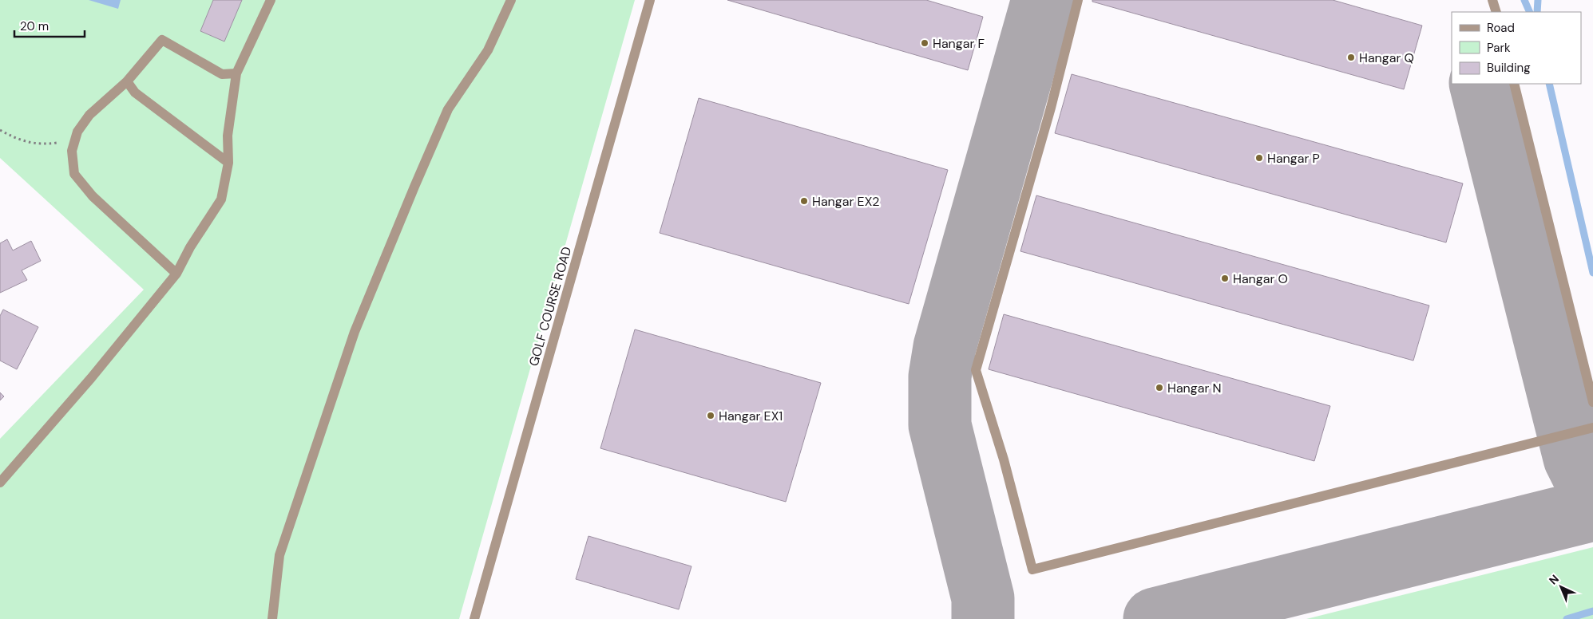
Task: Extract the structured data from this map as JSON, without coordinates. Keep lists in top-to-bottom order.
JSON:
{
  "streets": {
    "street": ["GOLF COURSE ROAD"]
  },
  "places": [
    "Hangar F",
    "Hangar Q",
    "Hangar P",
    "Hangar EX2",
    "Hangar O",
    "Hangar N",
    "Hangar EX1"
  ],
  "legend": ["Road", "Park", "Building"],
  "scale_bar": "20 m",
  "north": "top left"
}
